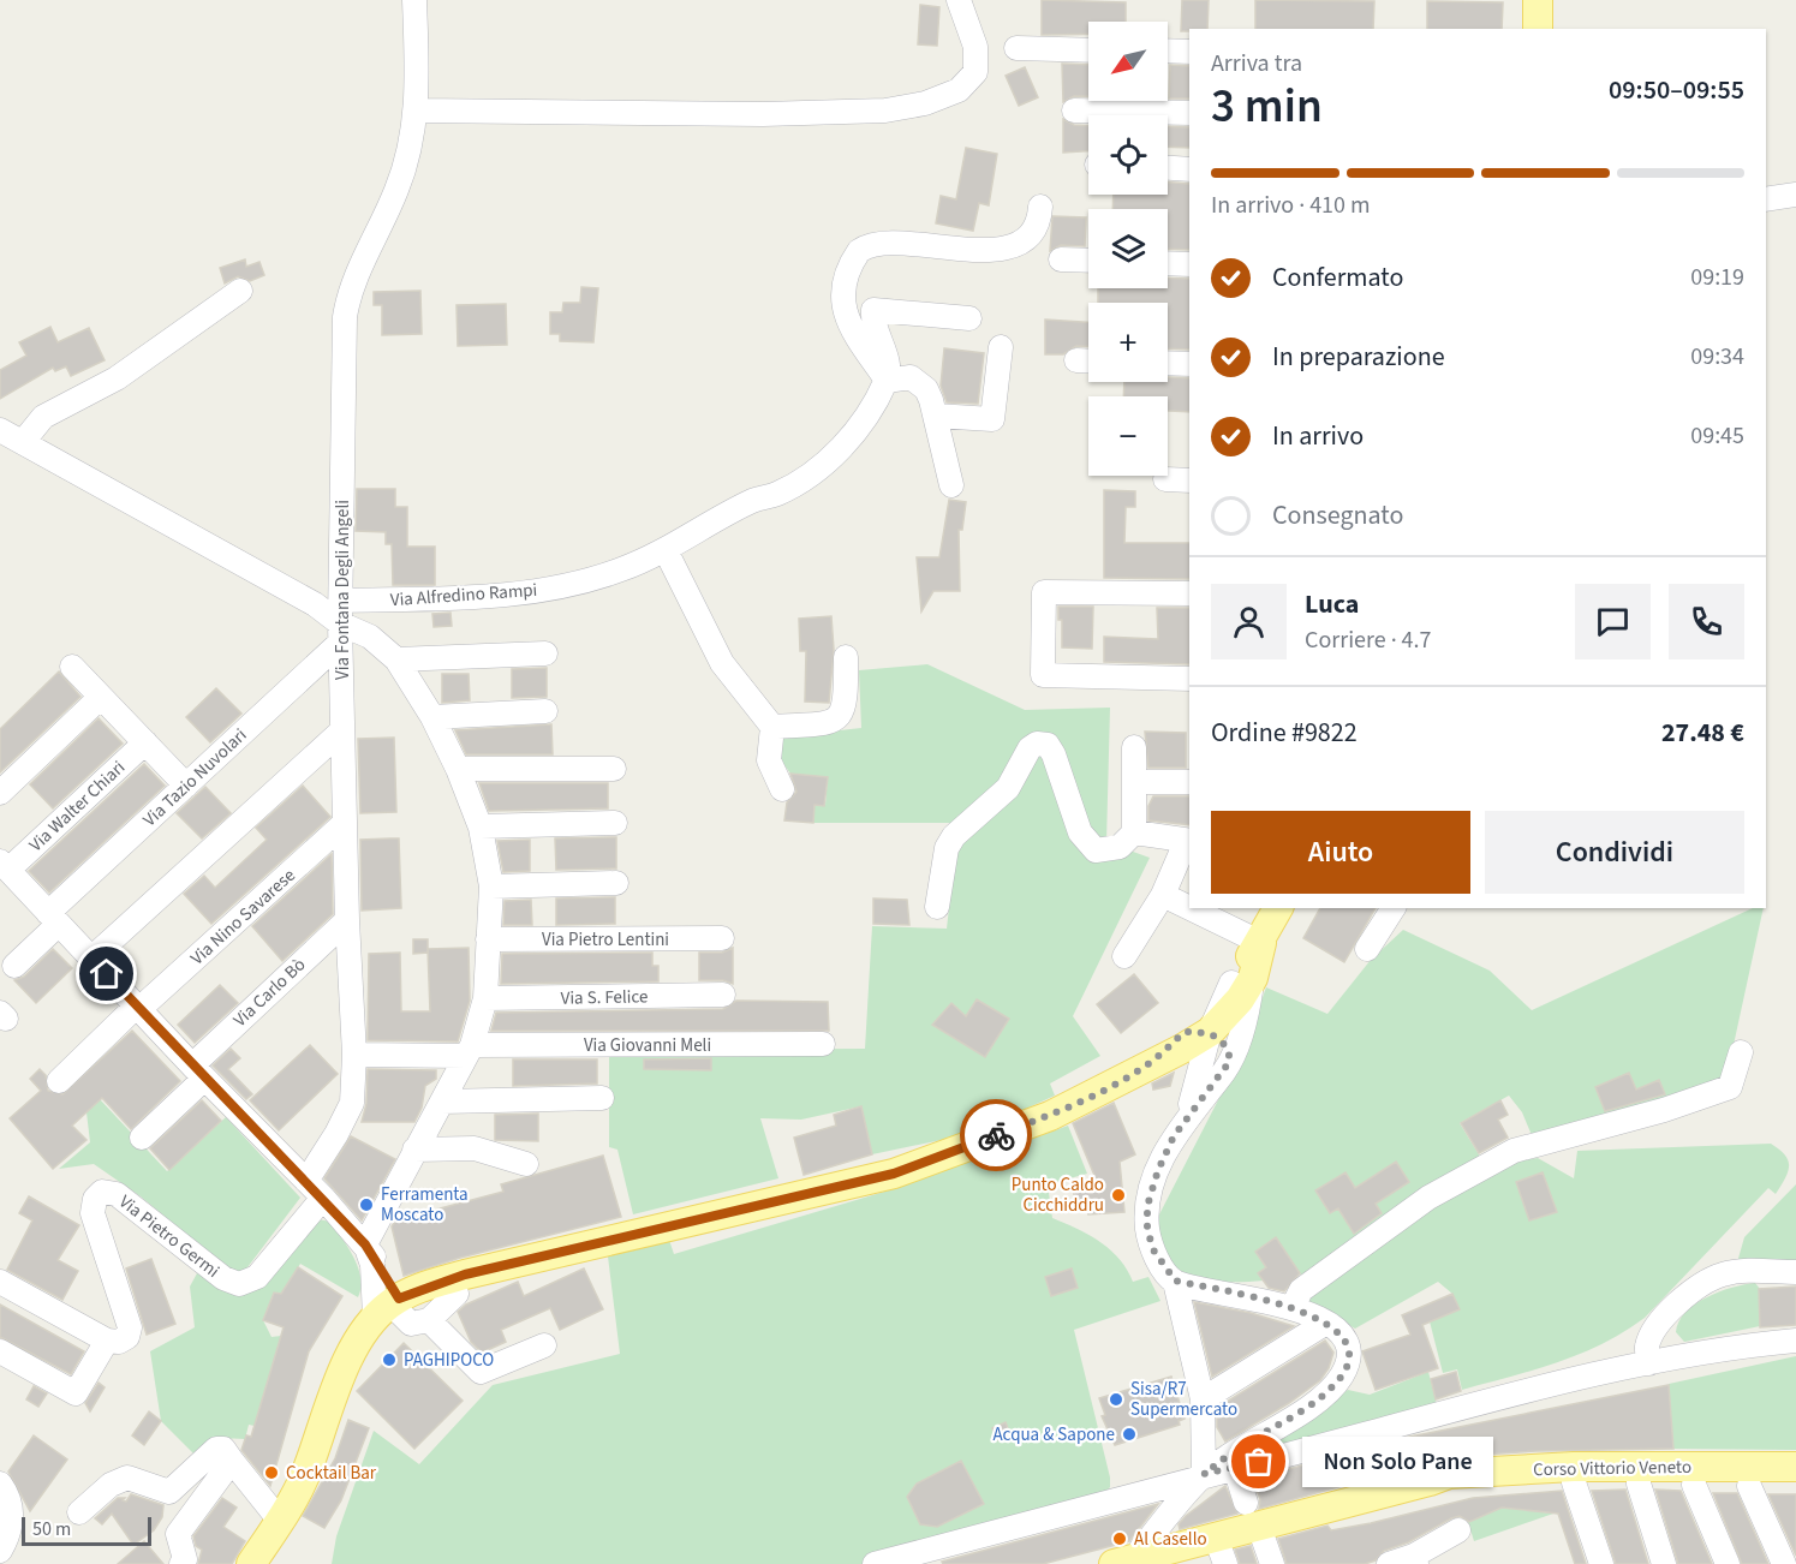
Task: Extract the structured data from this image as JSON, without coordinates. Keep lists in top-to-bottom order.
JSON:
{
  "streets": {
    "main road": ["Corso Vittorio Veneto"],
    "street": [
      "Via Fontana Degli Angeli",
      "Via Alfredino Rampi",
      "Via Tazio Nuvolari",
      "Via Walter Chiari",
      "Via Nino Savarese",
      "Via Pietro Lentini",
      "Via Carlo Bò",
      "Via S. Felice",
      "Via Giovanni Meli",
      "Via Pietro Germi"
    ]
  },
  "crossings": [
    ["Via Fontana Degli Angeli", "Via Alfredino Rampi"],
    ["Via Fontana Degli Angeli", "Via Tazio Nuvolari"],
    ["Via Fontana Degli Angeli", "Via Nino Savarese"],
    ["Via Fontana Degli Angeli", "Via Carlo Bò"],
    ["Via Fontana Degli Angeli", "Via Giovanni Meli"],
    ["Via Alfredino Rampi", "Via Tazio Nuvolari"]
  ],
  "places": [
    "Punto Caldo Cicchiddru",
    "Ferramenta Moscato",
    "PAGHIPOCO",
    "Sisa/R7 Supermercato",
    "Acqua & Sapone",
    "Non Solo Pane",
    "Cocktail Bar",
    "Al Casello"
  ],
  "scale_bar": "50 m",
  "north": "bottom left",
  "page": {
    "map_buttons": ["+", "−"],
    "heading": ["3 min", "Arriva tra", "09:50–09:55"],
    "panel": [
      "Luca",
      "Corriere · 4.7",
      "Ordine #9822",
      "27.48 €"
    ],
    "bar": "In arrivo · 410 m",
    "list": [
      ["Confermato", "09:19"],
      ["In preparazione", "09:34"],
      ["In arrivo", "09:45"],
      "Consegnato"
    ],
    "buttons": ["Aiuto", "Condividi"],
    "bubble": "Non Solo Pane",
    "scale": "50 m"
  }
}
